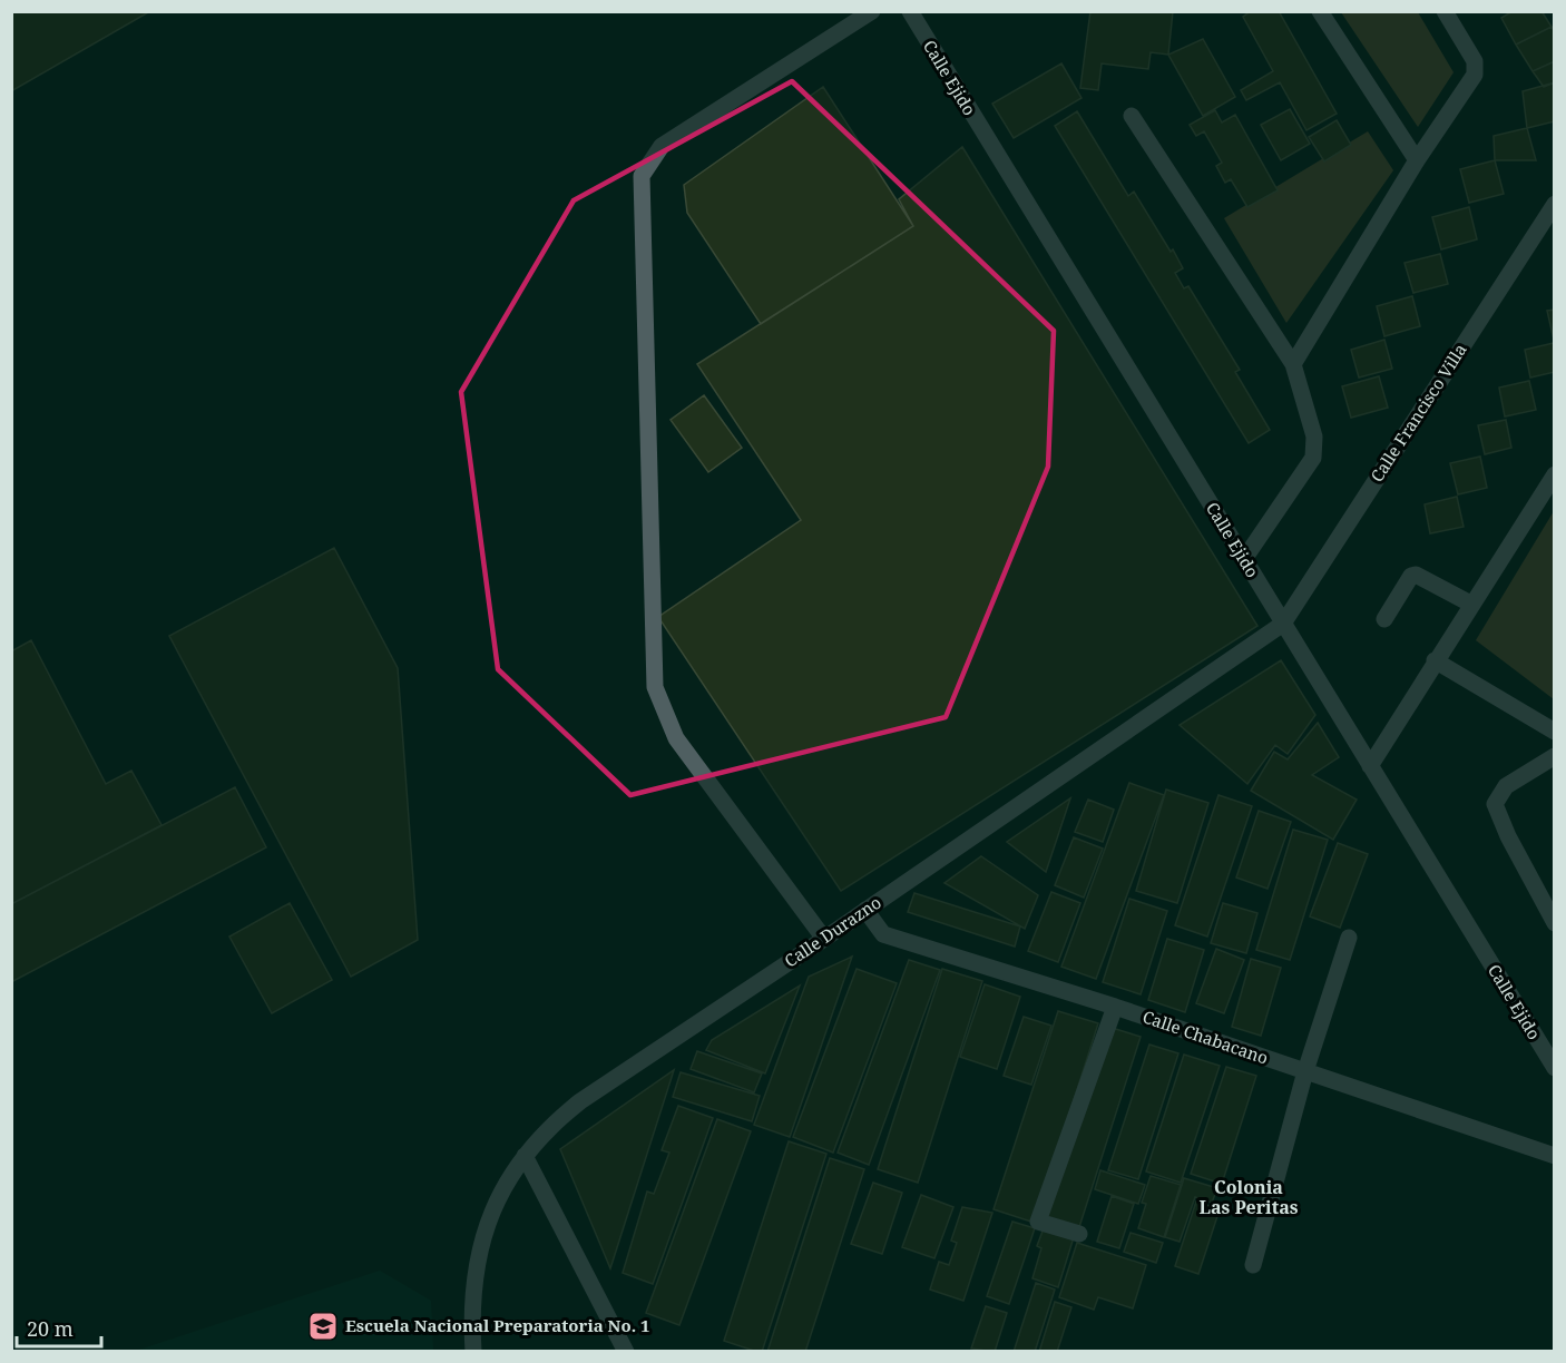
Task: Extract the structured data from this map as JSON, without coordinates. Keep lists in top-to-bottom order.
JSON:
{
  "streets": {
    "street": [
      "Calle Ejido",
      "Calle Francisco Villa",
      "Calle Durazno",
      "Calle Chabacano"
    ]
  },
  "crossings": [
    ["Calle Ejido", "Calle Francisco Villa"],
    ["Calle Ejido", "Calle Durazno"],
    ["Calle Francisco Villa", "Calle Durazno"],
    ["Calle Durazno", "Calle Chabacano"]
  ],
  "districts": ["Colonia Las Peritas"],
  "places": {
    "school or university": ["Escuela Nacional Preparatoria No. 1"]
  },
  "scale_bar": "20 m"
}
